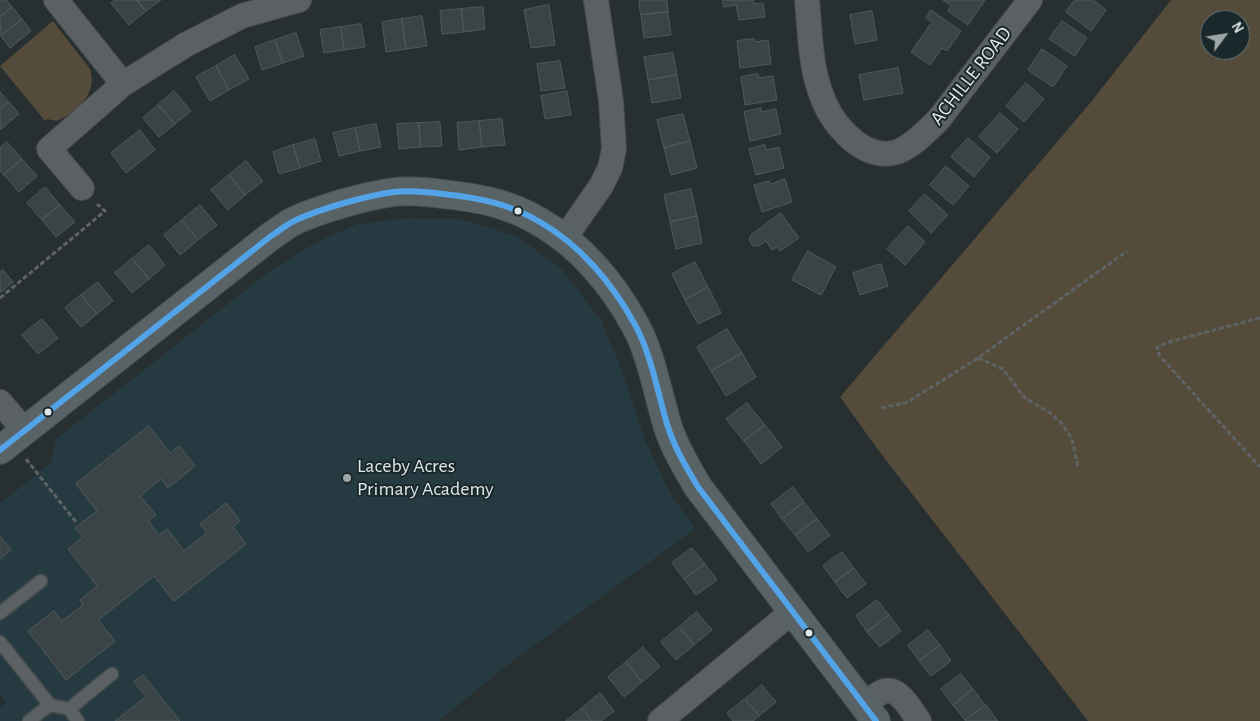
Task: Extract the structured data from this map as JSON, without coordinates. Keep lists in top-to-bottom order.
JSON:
{
  "streets": {
    "street": ["ACHILLE ROAD"]
  },
  "places": ["Laceby Acres Primary Academy"],
  "north": "top right"
}
